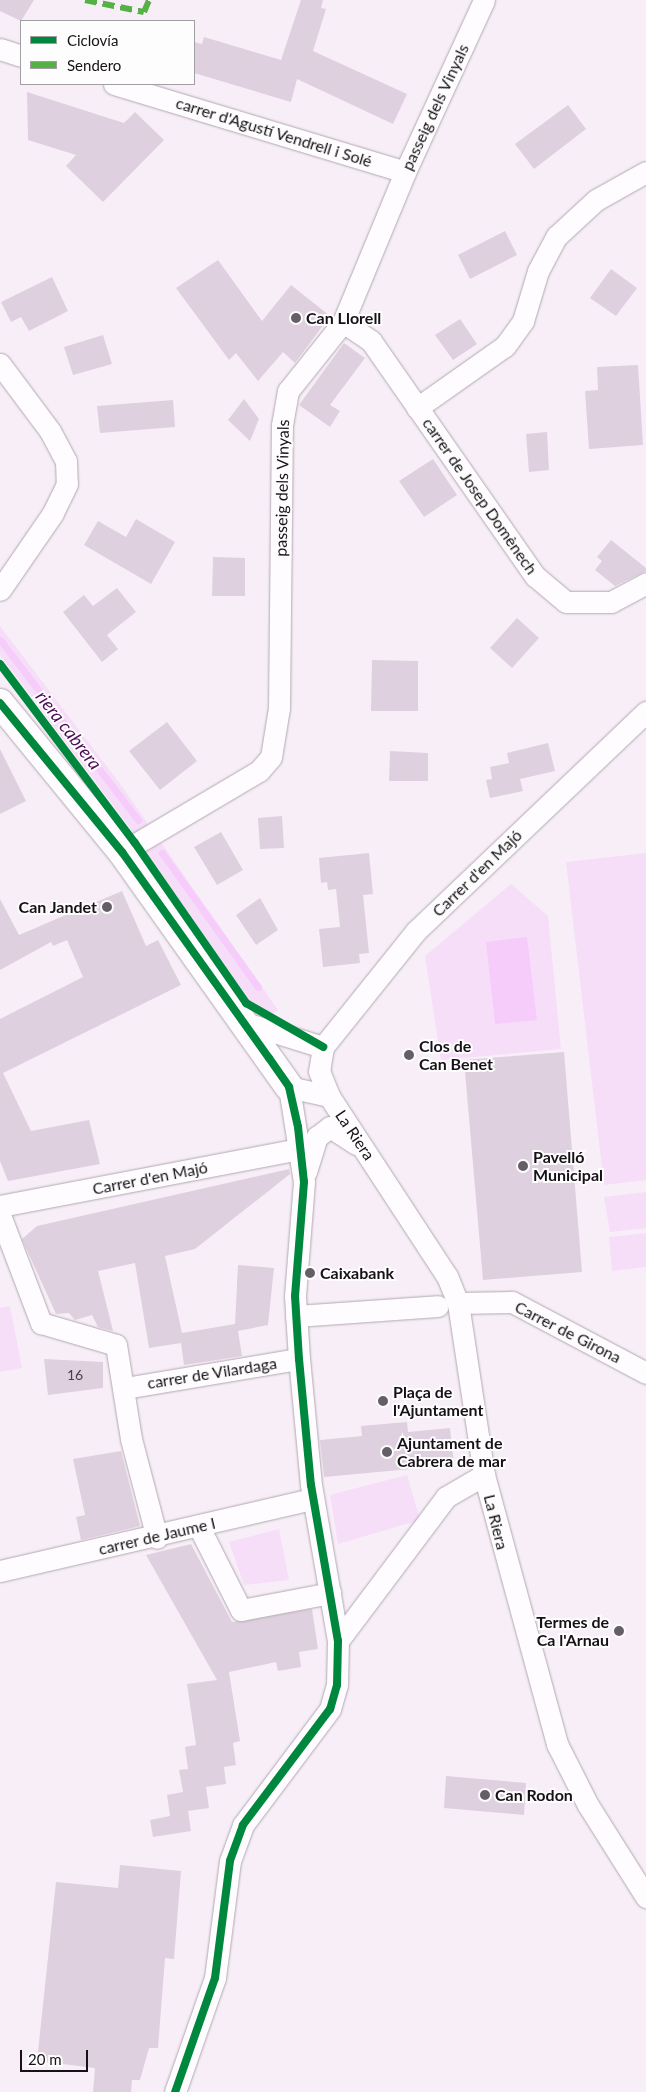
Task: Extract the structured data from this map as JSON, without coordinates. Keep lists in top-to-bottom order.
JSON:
{
  "streets": {
    "street": [
      "passeig dels Vinyals",
      "carrer d'Agustí Vendrell i Solé",
      "carrer de Josep Domènech",
      "Carrer d'en Majó",
      "La Riera",
      "Carrer de Girona",
      "carrer de Vilardaga",
      "carrer de Jaume I"
    ]
  },
  "crossings": [
    ["passeig dels Vinyals", "carrer d'Agustí Vendrell i Solé"],
    ["passeig dels Vinyals", "carrer de Josep Domènech"],
    ["Carrer d'en Majó", "La Riera"],
    ["La Riera", "Carrer de Girona"]
  ],
  "water": ["riera cabrera"],
  "places": [
    "Can Llorell",
    "Can Jandet",
    "Clos de Can Benet",
    "Pavelló Municipal",
    "Caixabank",
    "Plaça de l'Ajuntament",
    "Ajuntament de Cabrera de mar",
    "Termes de Ca l'Arnau",
    "Can Rodon"
  ],
  "house_numbers": ["16"],
  "legend": ["Ciclovía", "Sendero"],
  "scale_bar": "20 m"
}
